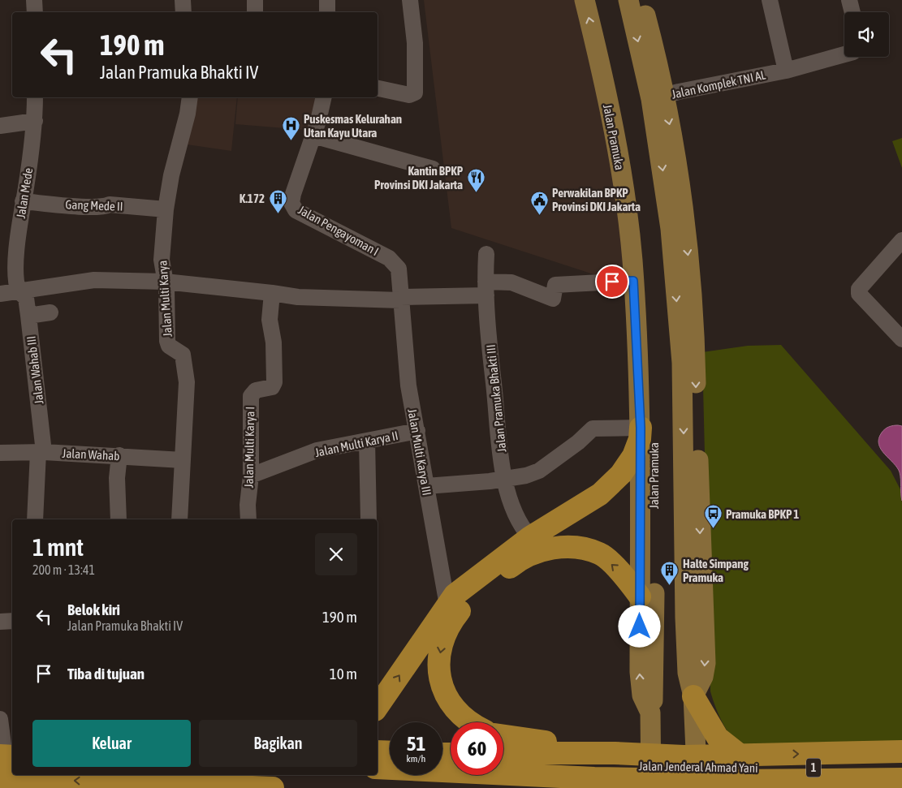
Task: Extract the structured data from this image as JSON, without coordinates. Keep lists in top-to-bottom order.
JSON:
{
  "streets": {
    "highway": ["Jalan Jenderal Ahmad Yani", "1"],
    "main road": ["Jalan Pramuka"],
    "street": [
      "Jalan Komplek TNI AL",
      "Jalan Mede",
      "Gang Mede II",
      "Jalan Pengayoman I",
      "Jalan Multi Karya",
      "Jalan Wahab III",
      "Jalan Pramuka Bhakti III",
      "Jalan Multi Karya II",
      "Jalan Multi Karya I",
      "Jalan Multi Karya III",
      "Jalan Wahab"
    ]
  },
  "crossings": [
    ["Jalan Pramuka", "Jalan Jenderal Ahmad Yani"],
    ["Jalan Mede", "Gang Mede II"],
    ["Jalan Mede", "Jalan Wahab III"],
    ["Gang Mede II", "Jalan Multi Karya"],
    ["Jalan Pengayoman I", "Jalan Multi Karya III"],
    ["Jalan Multi Karya", "Jalan Wahab"],
    ["Jalan Wahab III", "Jalan Wahab"],
    ["Jalan Multi Karya II", "Jalan Multi Karya I"],
    ["Jalan Multi Karya II", "Jalan Multi Karya III"]
  ],
  "places": {
    "hospital": ["Puskesmas Kelurahan Utan Kayu Utara"],
    "restaurant": ["Kantin BPKP Provinsi DKI Jakarta"],
    "building": ["K.172", "Halte Simpang Pramuka"],
    "public building": ["Perwakilan BPKP Provinsi DKI Jakarta"],
    "bus stop": ["Pramuka BPKP 1"]
  },
  "page": {
    "turn": ["190 m", "Jalan Pramuka Bhakti IV"],
    "heading": ["1 mnt", "200 m · 13:41"],
    "list": [
      {
        "name": "Belok kiri",
        "note": "Jalan Pramuka Bhakti IV",
        "value": "190 m"
      },
      {
        "name": "Tiba di tujuan",
        "value": "10 m"
      }
    ],
    "buttons": ["Keluar", "Bagikan"],
    "speed": "51 km/h",
    "limit": "60"
  }
}
